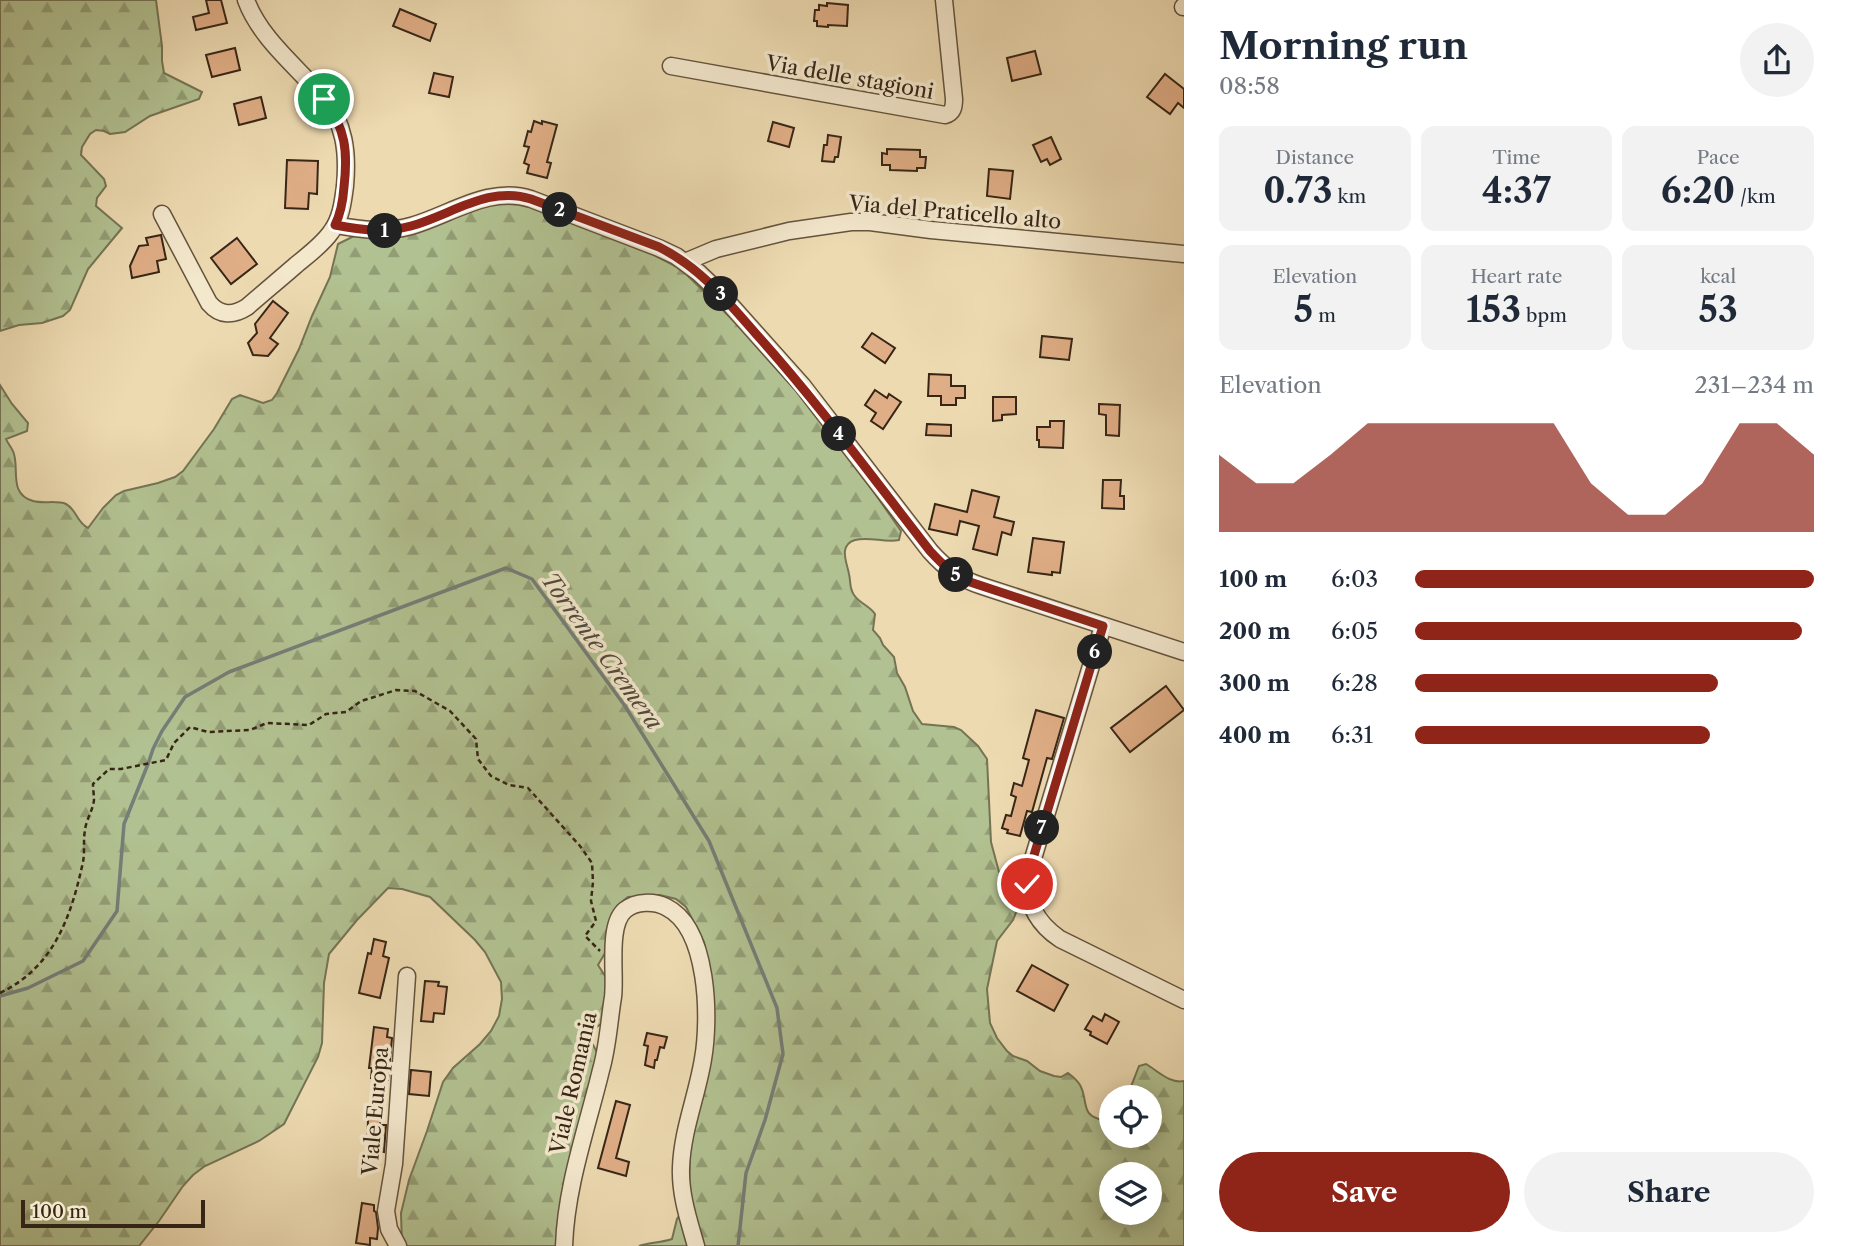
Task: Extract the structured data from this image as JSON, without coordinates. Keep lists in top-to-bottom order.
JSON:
{
  "streets": {
    "street": [
      "Via delle stagioni",
      "Via del Praticello alto",
      "Viale Romania",
      "Viale Europa"
    ]
  },
  "water": ["Torrente Cremera"],
  "scale_bar": "100 m",
  "page": {
    "heading": ["Morning run", "08:58"],
    "stats": [
      ["Distance", "0.73 km"],
      ["Time", "4:37"],
      ["Pace", "6:20 /km"],
      ["Elevation", "5 m"],
      ["Heart rate", "153 bpm"],
      ["kcal", "53"]
    ],
    "pins": [
      "2",
      "1",
      "3",
      "4",
      "5",
      "6",
      "7"
    ],
    "chart": ["Elevation", "231–234 m"],
    "list": [
      {
        "name": "100 m",
        "note": "6:03"
      },
      {
        "name": "200 m",
        "note": "6:05"
      },
      {
        "name": "300 m",
        "note": "6:28"
      },
      {
        "name": "400 m",
        "note": "6:31"
      }
    ],
    "buttons": ["Save", "Share"],
    "scale": "100 m"
  }
}
